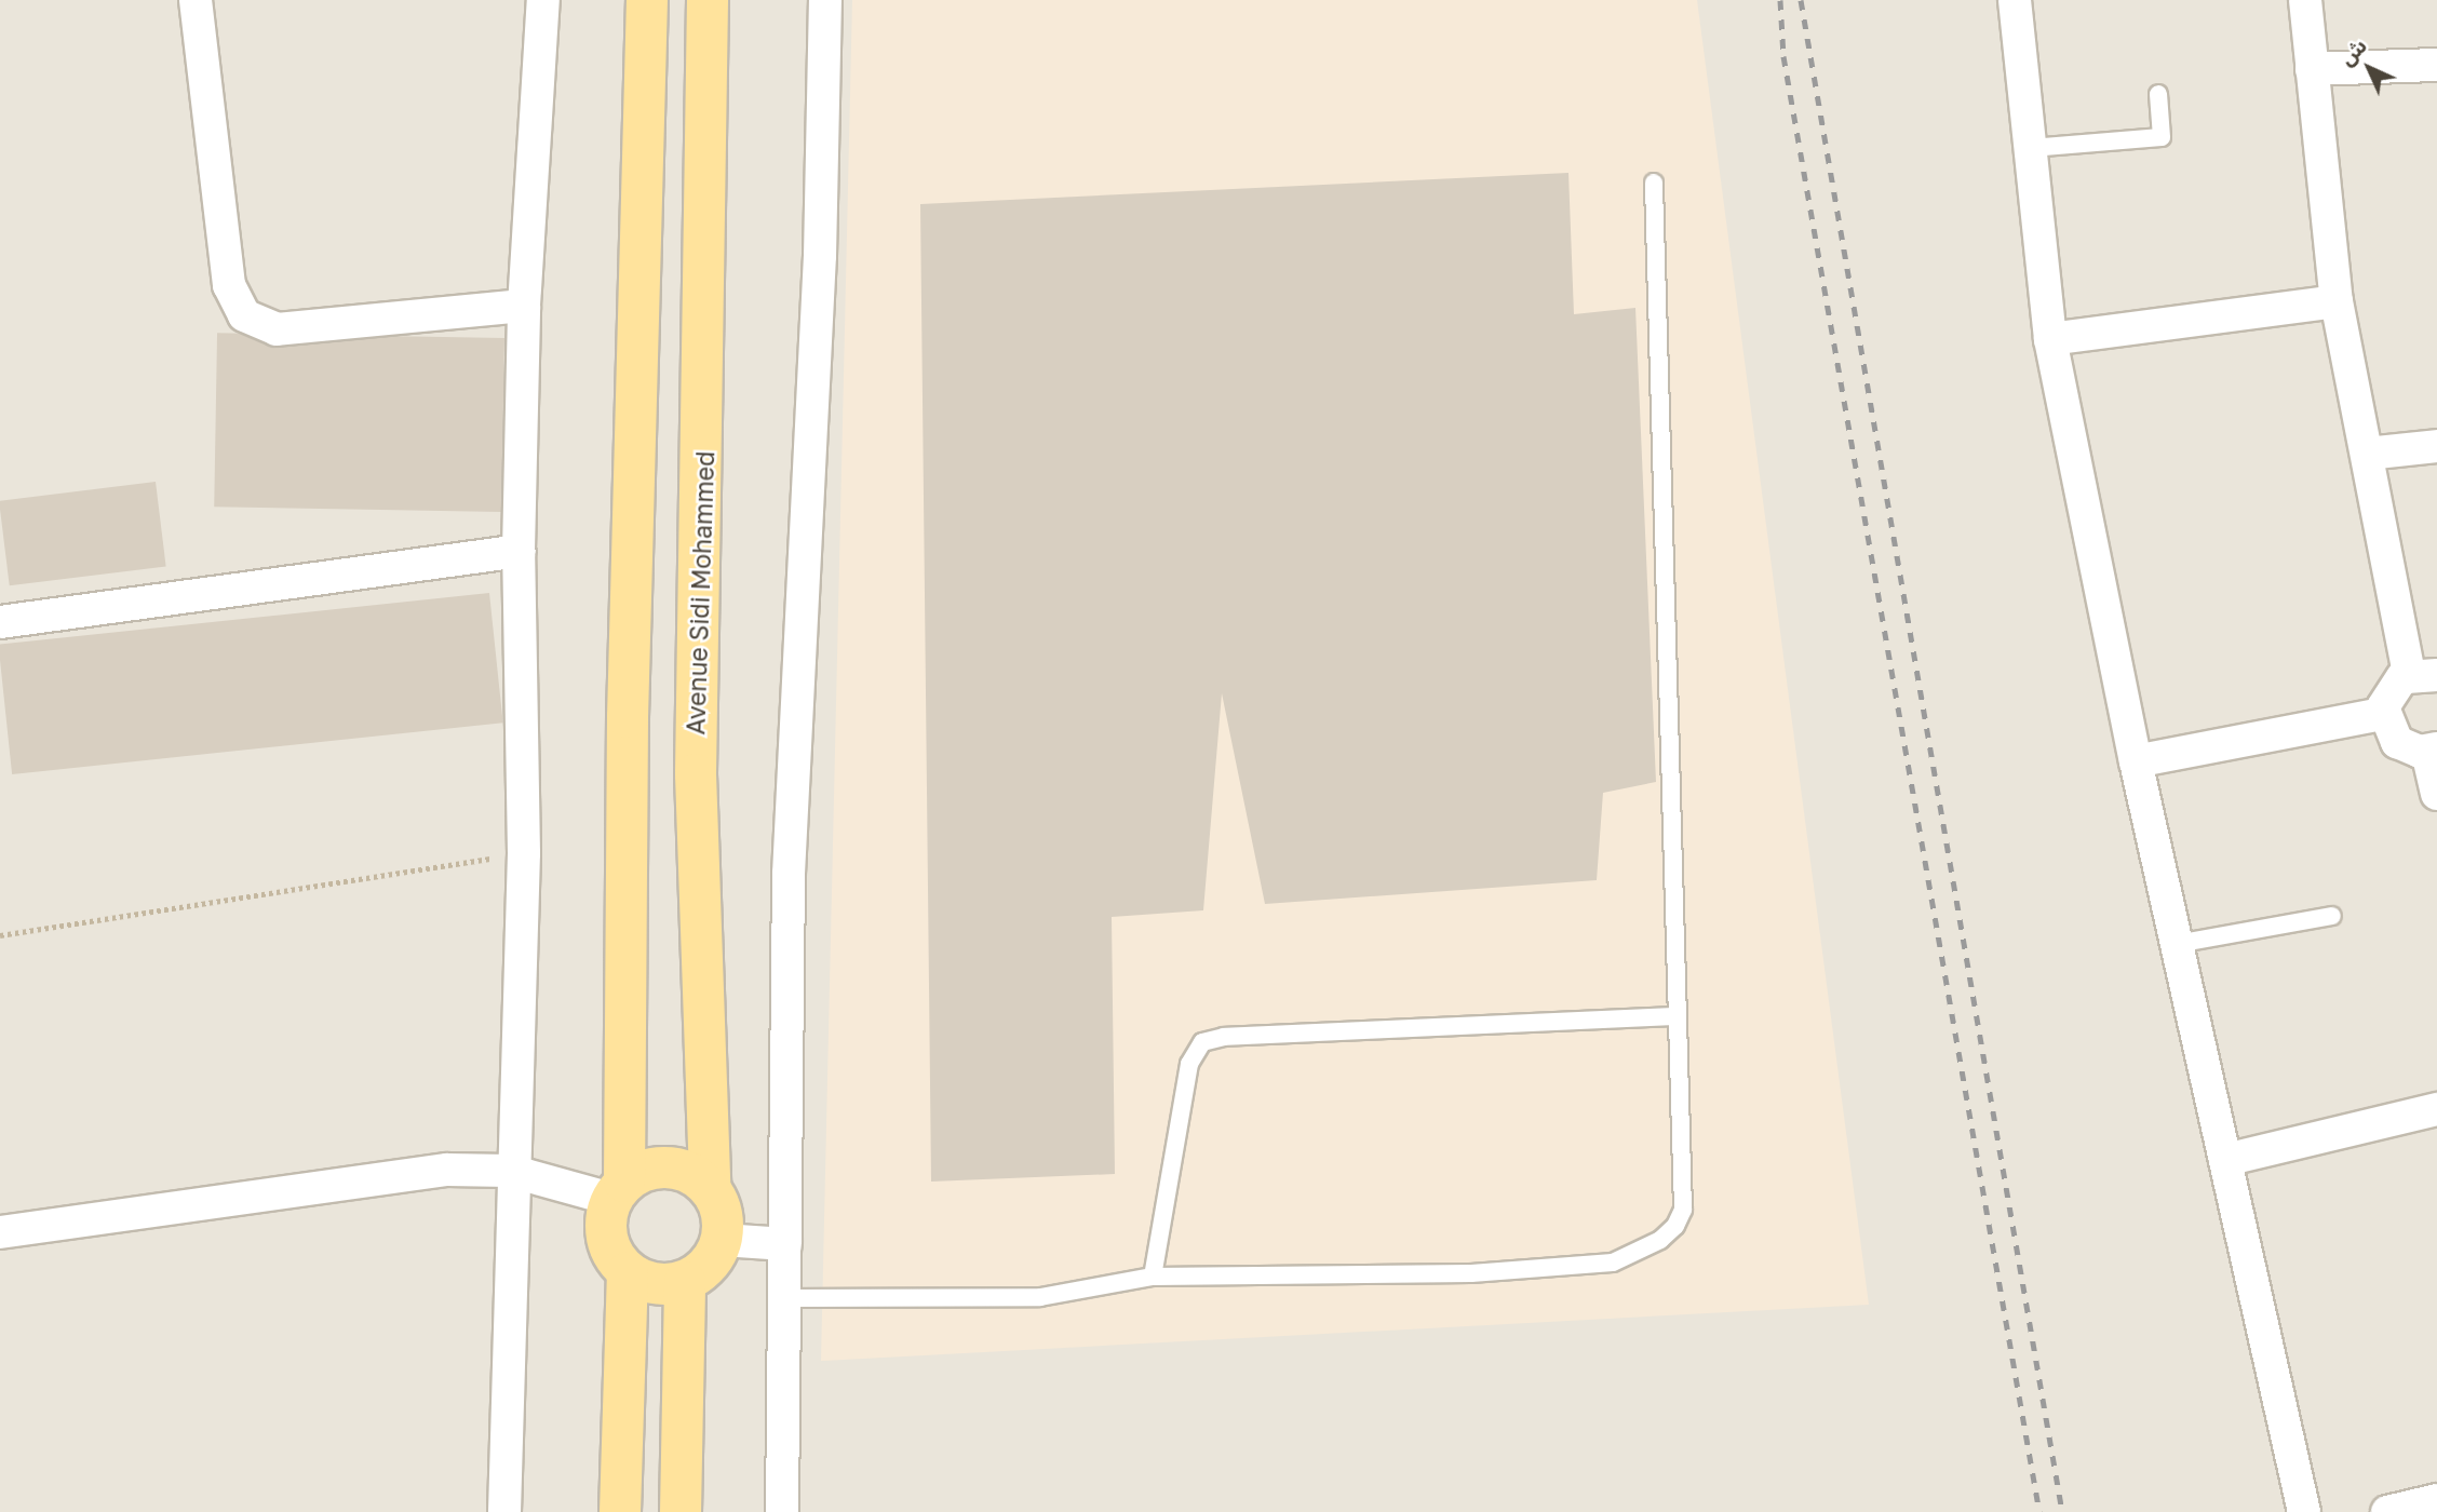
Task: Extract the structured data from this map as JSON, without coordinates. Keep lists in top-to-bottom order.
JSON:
{
  "streets": {
    "main road": ["Avenue Sidi Mohammed"]
  },
  "north": "top left"
}
